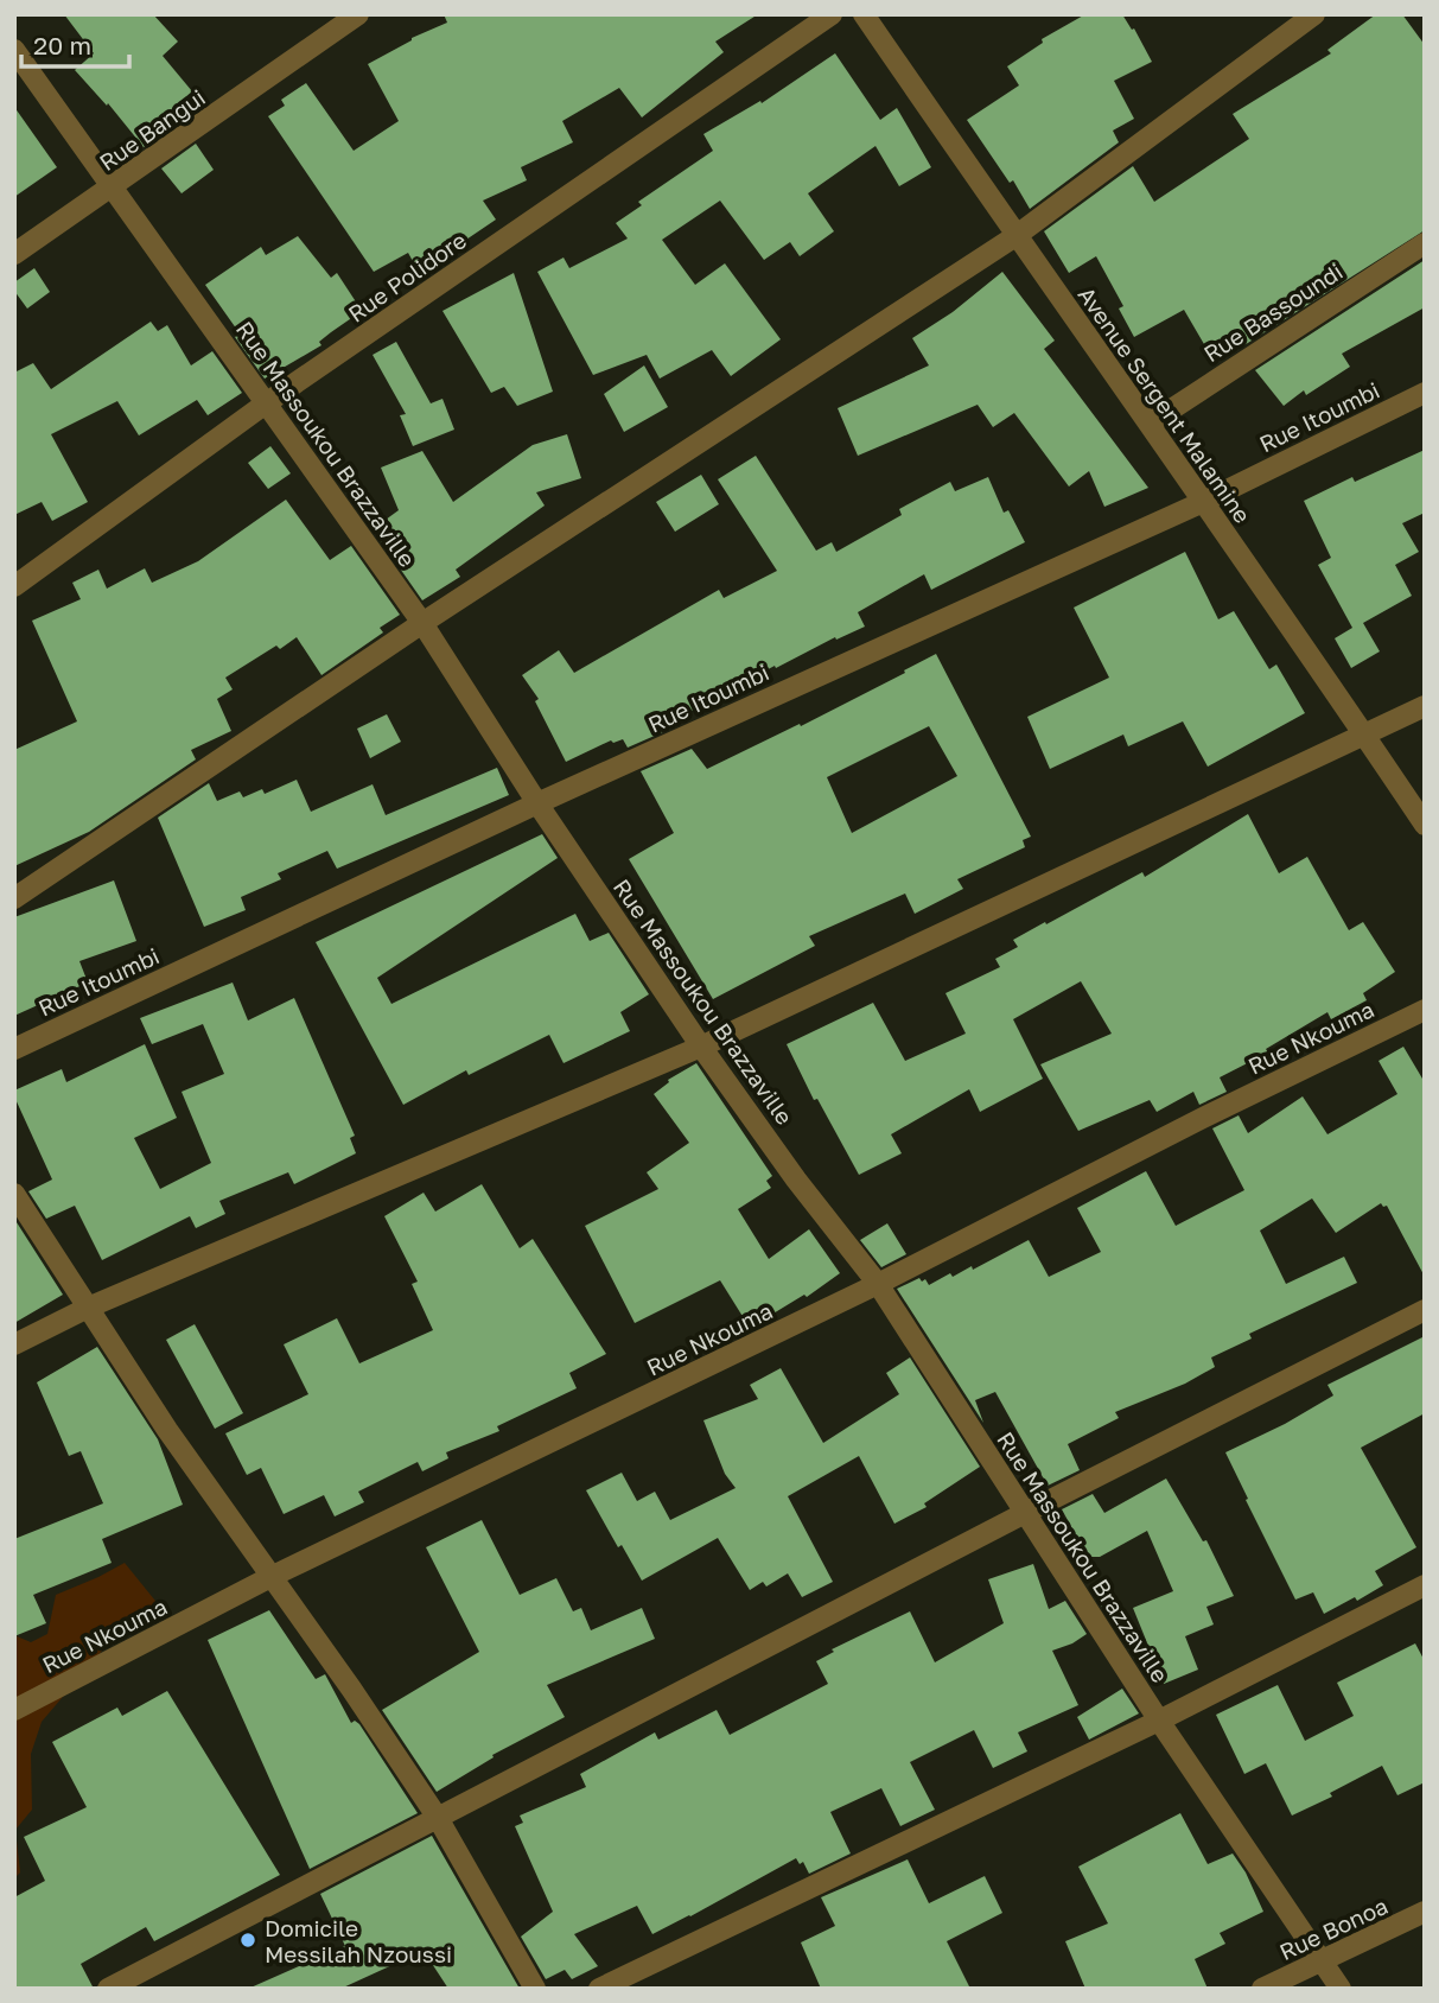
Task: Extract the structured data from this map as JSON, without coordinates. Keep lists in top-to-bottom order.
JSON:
{
  "streets": {
    "street": [
      "Rue Bangui",
      "Rue Polidore",
      "Rue Bassoundi",
      "Avenue Sergent Malamine",
      "Rue Itoumbi",
      "Rue Massoukou Brazzaville",
      "Rue Nkouma",
      "Rue Bonoa"
    ]
  },
  "crossings": [
    ["Rue Bangui", "Rue Massoukou Brazzaville"],
    ["Rue Polidore", "Rue Massoukou Brazzaville"],
    ["Rue Bassoundi", "Avenue Sergent Malamine"],
    ["Avenue Sergent Malamine", "Rue Itoumbi"],
    ["Rue Itoumbi", "Rue Massoukou Brazzaville"],
    ["Rue Massoukou Brazzaville", "Rue Nkouma"],
    ["Rue Massoukou Brazzaville", "Rue Bonoa"]
  ],
  "places": ["Domicile Messilah Nzoussi"],
  "scale_bar": "20 m"
}
